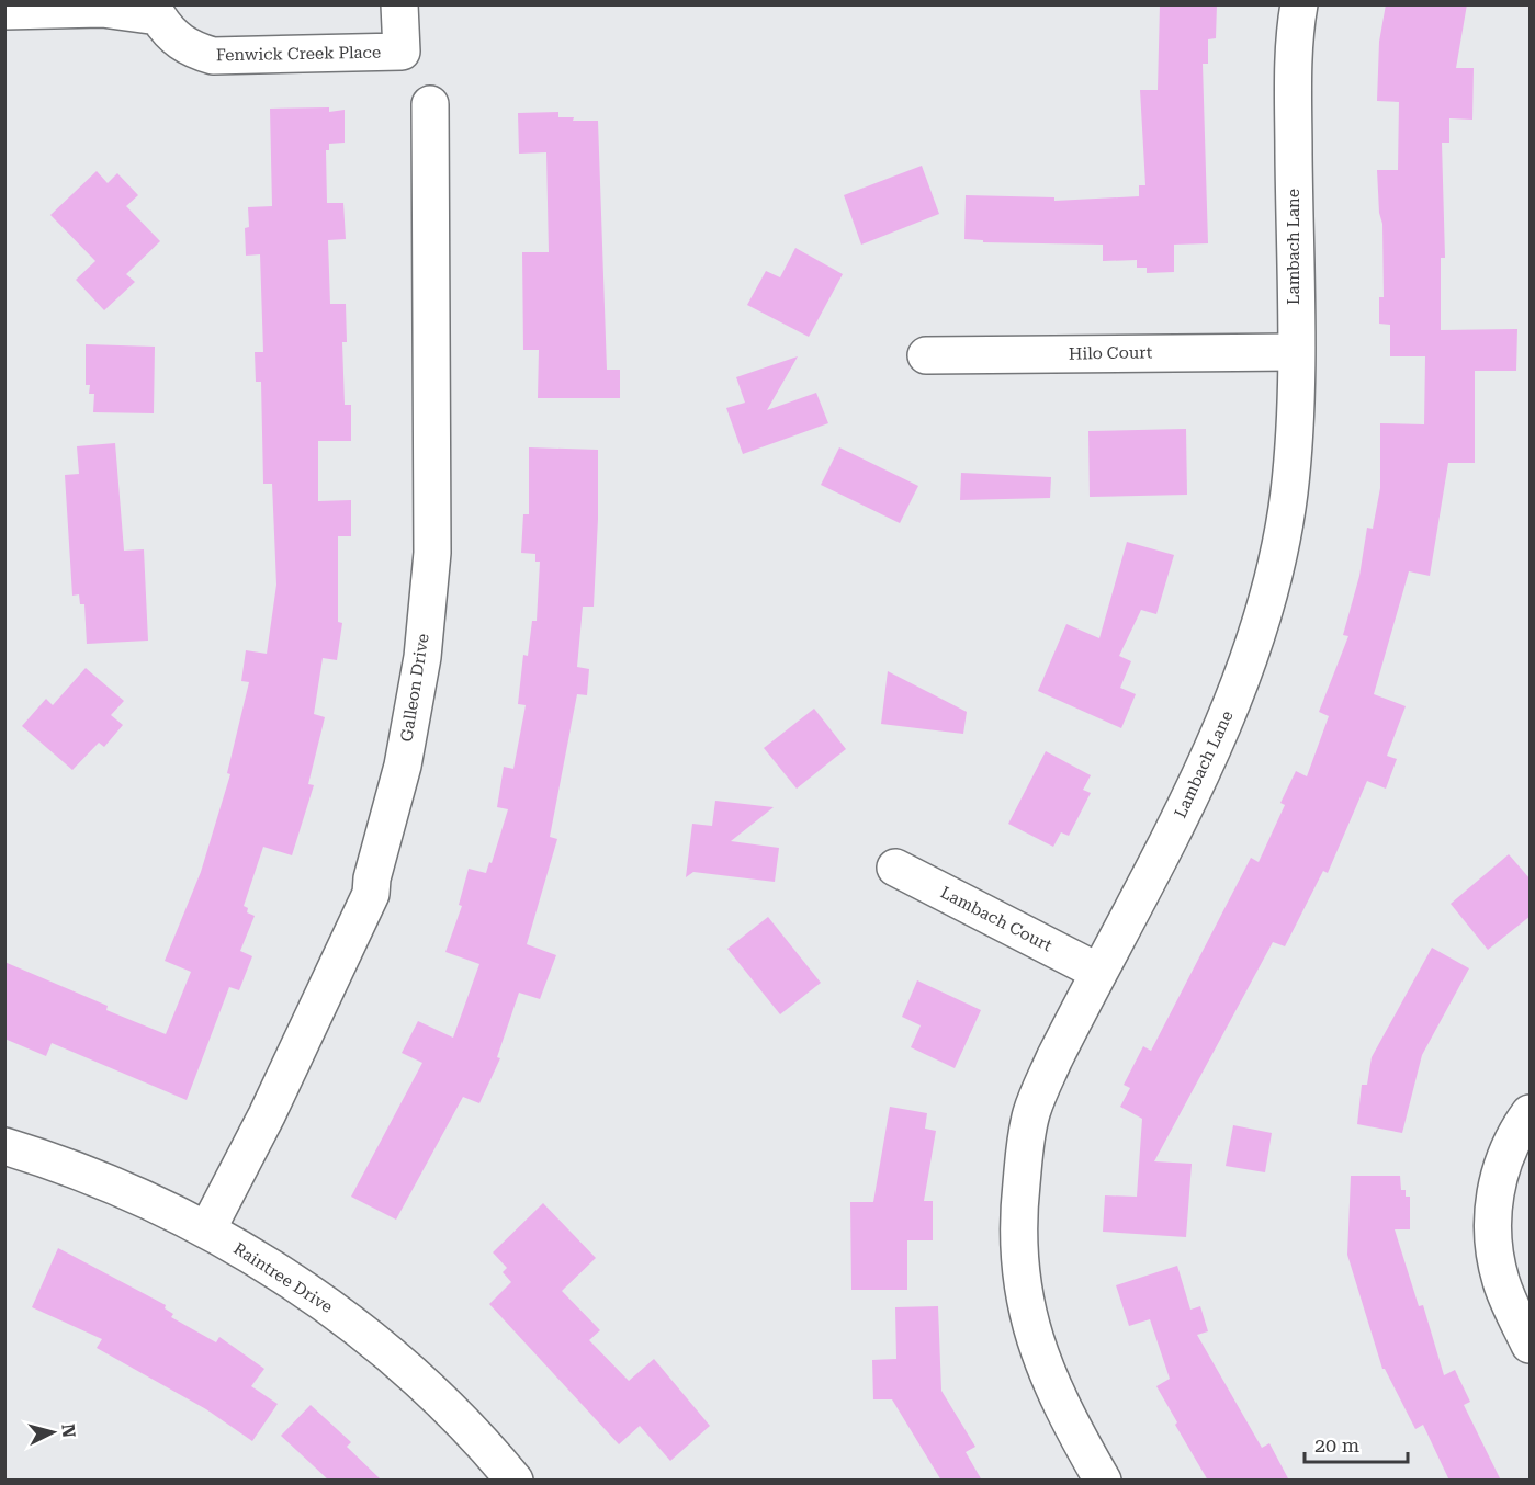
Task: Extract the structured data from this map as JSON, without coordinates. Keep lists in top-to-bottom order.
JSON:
{
  "streets": {
    "street": [
      "Fenwick Creek Place",
      "Lambach Lane",
      "Hilo Court",
      "Galleon Drive",
      "Lambach Court",
      "Raintree Drive"
    ]
  },
  "crossings": [
    ["Lambach Lane", "Hilo Court"],
    ["Lambach Lane", "Lambach Court"],
    ["Galleon Drive", "Raintree Drive"]
  ],
  "scale_bar": "20 m",
  "north": "right"
}
